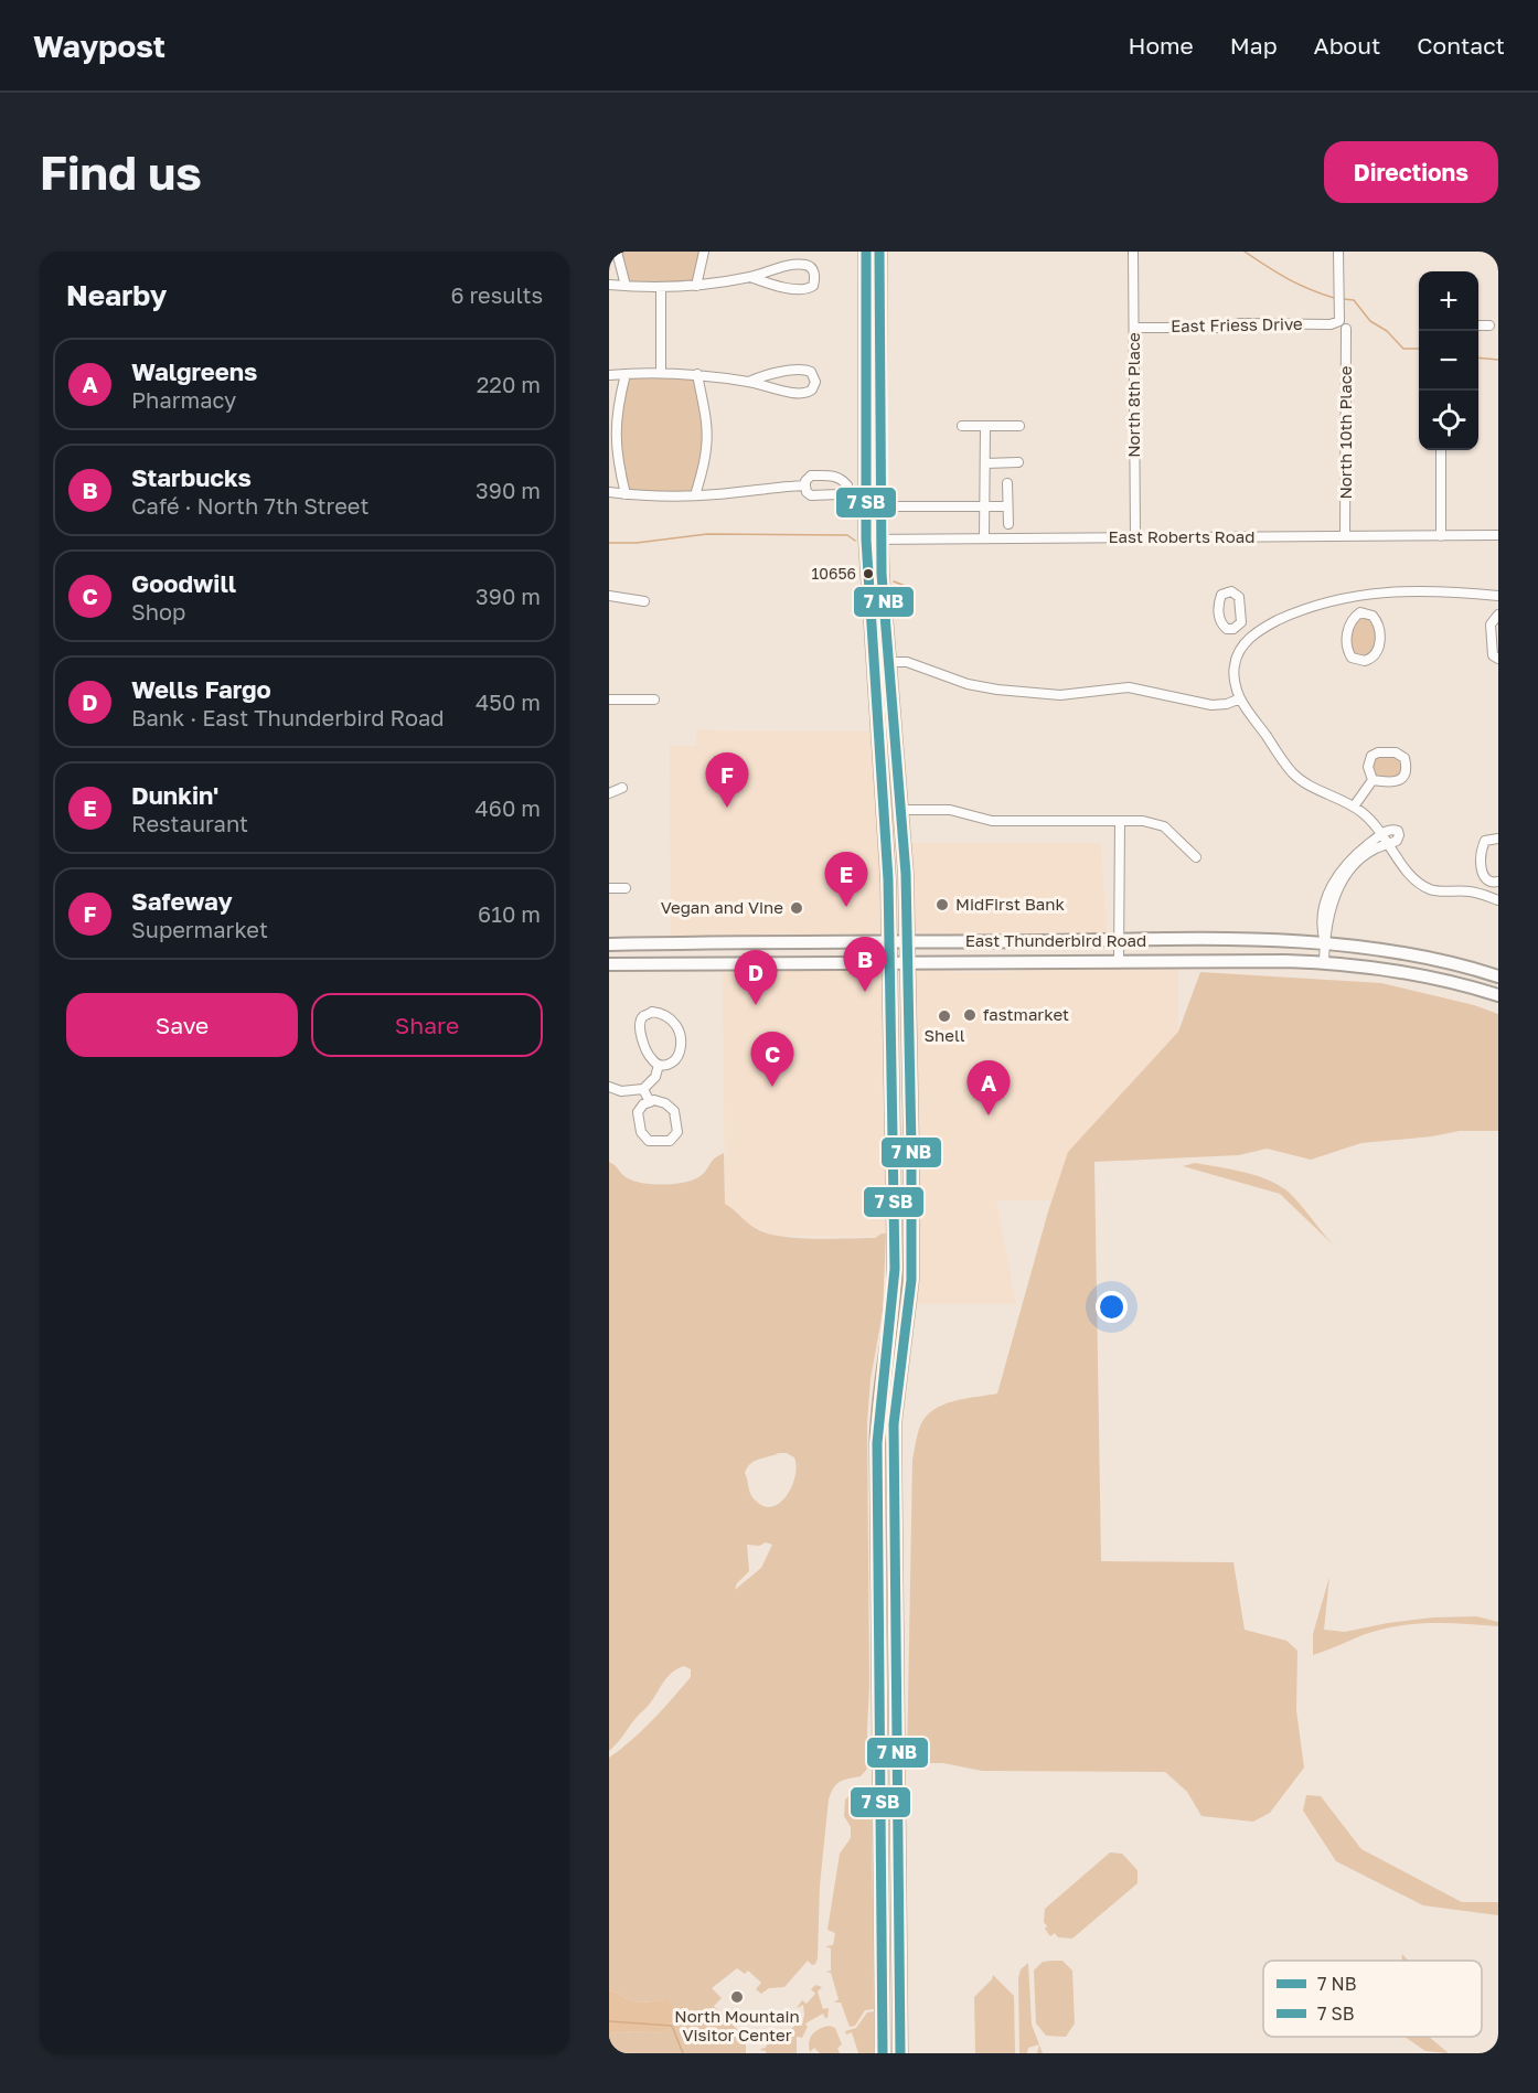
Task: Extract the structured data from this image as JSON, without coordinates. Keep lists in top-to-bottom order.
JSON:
{
  "streets": {
    "main road": ["East Thunderbird Road"],
    "street": [
      "East Friess Drive",
      "North 8th Place",
      "North 10th Place",
      "East Roberts Road"
    ]
  },
  "crossings": [
    ["East Friess Drive", "North 8th Place"],
    ["East Friess Drive", "North 10th Place"],
    ["North 8th Place", "East Roberts Road"],
    ["North 10th Place", "East Roberts Road"]
  ],
  "places": [
    "10656",
    "MidFirst Bank",
    "Vegan and Vine",
    "fastmarket",
    "Shell",
    "North Mountain Visitor Center"
  ],
  "legend": ["7 NB", "7 SB"],
  "page": {
    "header": "Waypost",
    "nav": [
      "Home",
      "Map",
      "About",
      "Contact"
    ],
    "buttons": [
      "Directions",
      ["Save", "Share"]
    ],
    "title": "Find us",
    "heading": ["Nearby", "6 results"],
    "map_buttons": ["+", "−"],
    "list": [
      {
        "mark": "A",
        "name": "Walgreens",
        "note": "Pharmacy",
        "value": "220 m"
      },
      {
        "mark": "B",
        "name": "Starbucks",
        "note": "Café · North 7th Street",
        "value": "390 m"
      },
      {
        "mark": "C",
        "name": "Goodwill",
        "note": "Shop",
        "value": "390 m"
      },
      {
        "mark": "D",
        "name": "Wells Fargo",
        "note": "Bank · East Thunderbird Road",
        "value": "450 m"
      },
      {
        "mark": "E",
        "name": "Dunkin'",
        "note": "Restaurant",
        "value": "460 m"
      },
      {
        "mark": "F",
        "name": "Safeway",
        "note": "Supermarket",
        "value": "610 m"
      }
    ],
    "pins": [
      "F",
      "E",
      "B",
      "D",
      "C",
      "A"
    ]
  }
}
